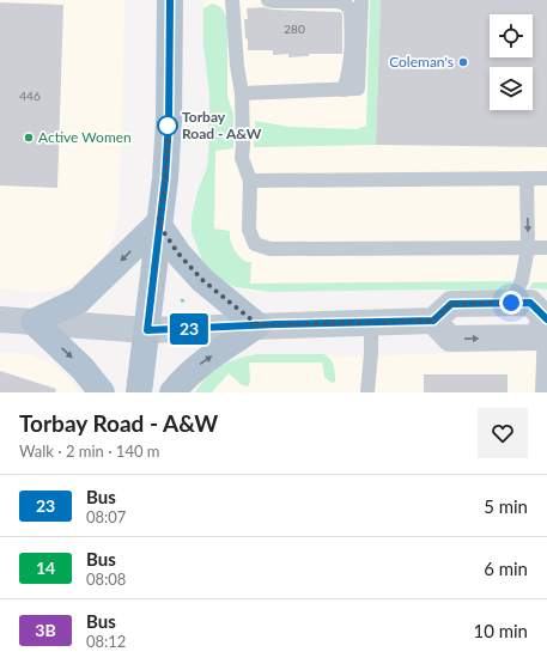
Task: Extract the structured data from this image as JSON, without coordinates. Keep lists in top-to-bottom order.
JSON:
{
  "places": ["Coleman's", "Torbay Road - A&W", "Active Women"],
  "lines": ["bus line 23"],
  "house_numbers": ["280", "446"],
  "page": {
    "on_map": "23",
    "heading": ["Torbay Road - A&W", "Walk · 2 min · 140 m"],
    "list": [
      {
        "mark": "23",
        "name": "Bus",
        "note": "08:07",
        "value": "5 min"
      },
      {
        "mark": "14",
        "name": "Bus",
        "note": "08:08",
        "value": "6 min"
      },
      {
        "mark": "3B",
        "name": "Bus",
        "note": "08:12",
        "value": "10 min"
      }
    ]
  }
}
